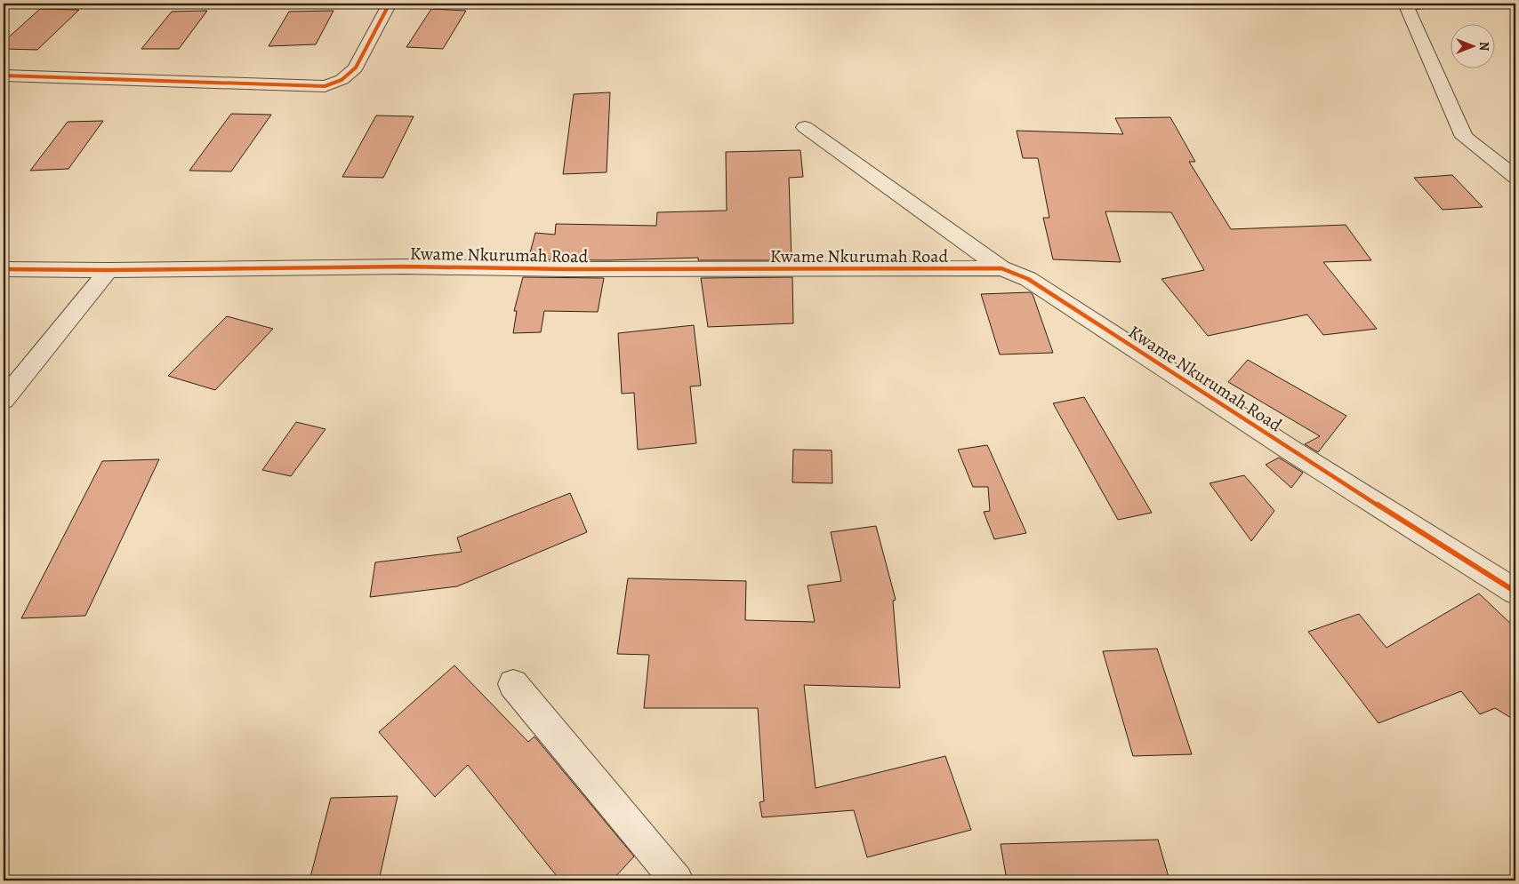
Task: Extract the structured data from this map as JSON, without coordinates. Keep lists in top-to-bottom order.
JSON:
{
  "streets": {
    "street": ["Kwame Nkurumah Road"]
  },
  "north": "right"
}
